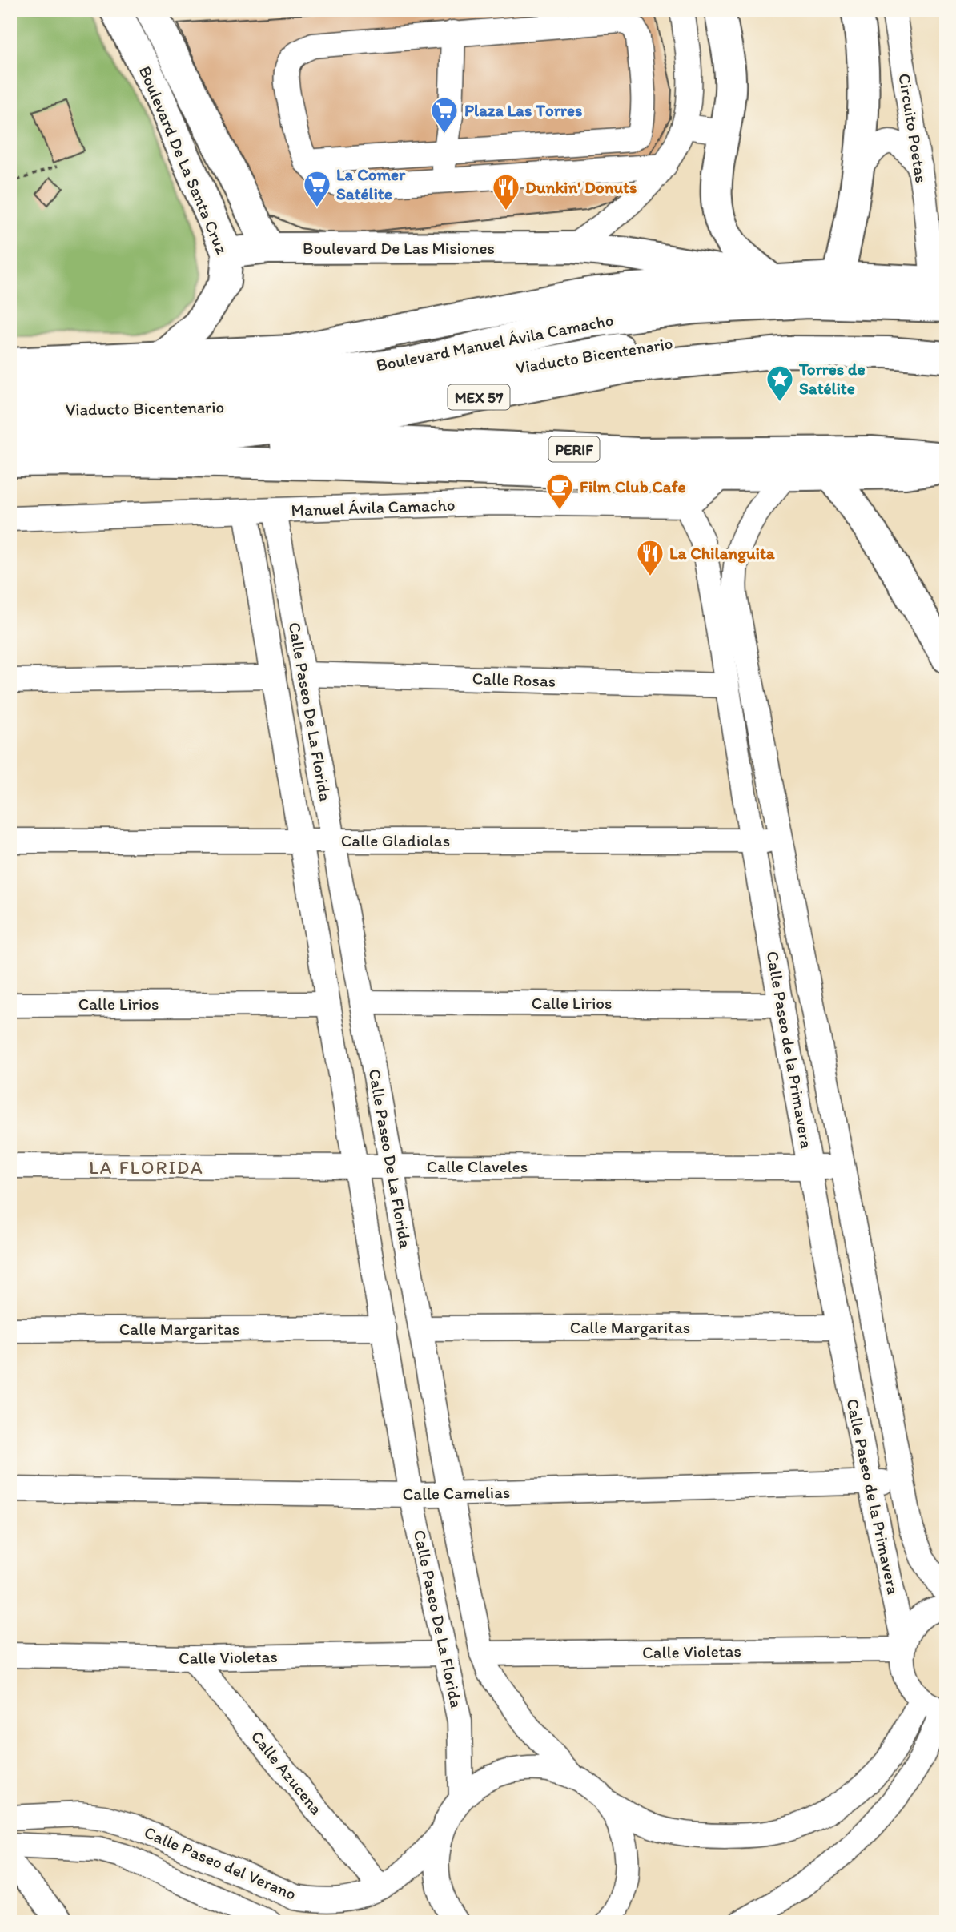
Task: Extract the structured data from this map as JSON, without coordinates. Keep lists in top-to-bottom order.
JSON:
{
  "streets": {
    "main road": [
      "Boulevard De La Santa Cruz",
      "Boulevard De Las Misiones",
      "Boulevard Manuel Ávila Camacho",
      "Viaducto Bicentenario",
      "MEX 57",
      "PERIF"
    ],
    "street": [
      "Circuito Poetas",
      "Manuel Ávila Camacho",
      "Calle Rosas",
      "Calle Paseo De La Florida",
      "Calle Gladiolas",
      "Calle Lirios",
      "Calle Paseo de la Primavera",
      "Calle Claveles",
      "Calle Margaritas",
      "Calle Camelias",
      "Calle Violetas",
      "Calle Azucena",
      "Calle Paseo del Verano"
    ]
  },
  "crossings": [
    ["Circuito Poetas", "Boulevard Manuel Ávila Camacho"],
    ["Boulevard De La Santa Cruz", "Boulevard De Las Misiones"],
    ["Boulevard De La Santa Cruz", "Boulevard Manuel Ávila Camacho"],
    ["Boulevard De Las Misiones", "Boulevard Manuel Ávila Camacho"],
    ["MEX 57", "PERIF"],
    ["Manuel Ávila Camacho", "Calle Paseo De La Florida"],
    ["Manuel Ávila Camacho", "Calle Paseo de la Primavera"],
    ["Calle Rosas", "Calle Paseo De La Florida"],
    ["Calle Rosas", "Calle Paseo de la Primavera"],
    ["Calle Paseo De La Florida", "Calle Gladiolas"],
    ["Calle Paseo De La Florida", "Calle Lirios"],
    ["Calle Paseo De La Florida", "Calle Claveles"],
    ["Calle Paseo De La Florida", "Calle Margaritas"],
    ["Calle Paseo De La Florida", "Calle Camelias"],
    ["Calle Paseo De La Florida", "Calle Violetas"],
    ["Calle Gladiolas", "Calle Paseo de la Primavera"],
    ["Calle Lirios", "Calle Paseo de la Primavera"],
    ["Calle Paseo de la Primavera", "Calle Claveles"],
    ["Calle Paseo de la Primavera", "Calle Margaritas"],
    ["Calle Paseo de la Primavera", "Calle Camelias"],
    ["Calle Paseo de la Primavera", "Calle Violetas"],
    ["Calle Violetas", "Calle Azucena"],
    ["Calle Azucena", "Calle Paseo del Verano"]
  ],
  "districts": ["LA FLORIDA"],
  "places": {
    "supermarket": ["Plaza Las Torres", "La Comer Satélite"],
    "restaurant": ["Dunkin' Donuts", "La Chilanguita"],
    "place": ["Torres de Satélite"],
    "cafe": ["Film Club Cafe"]
  }
}
